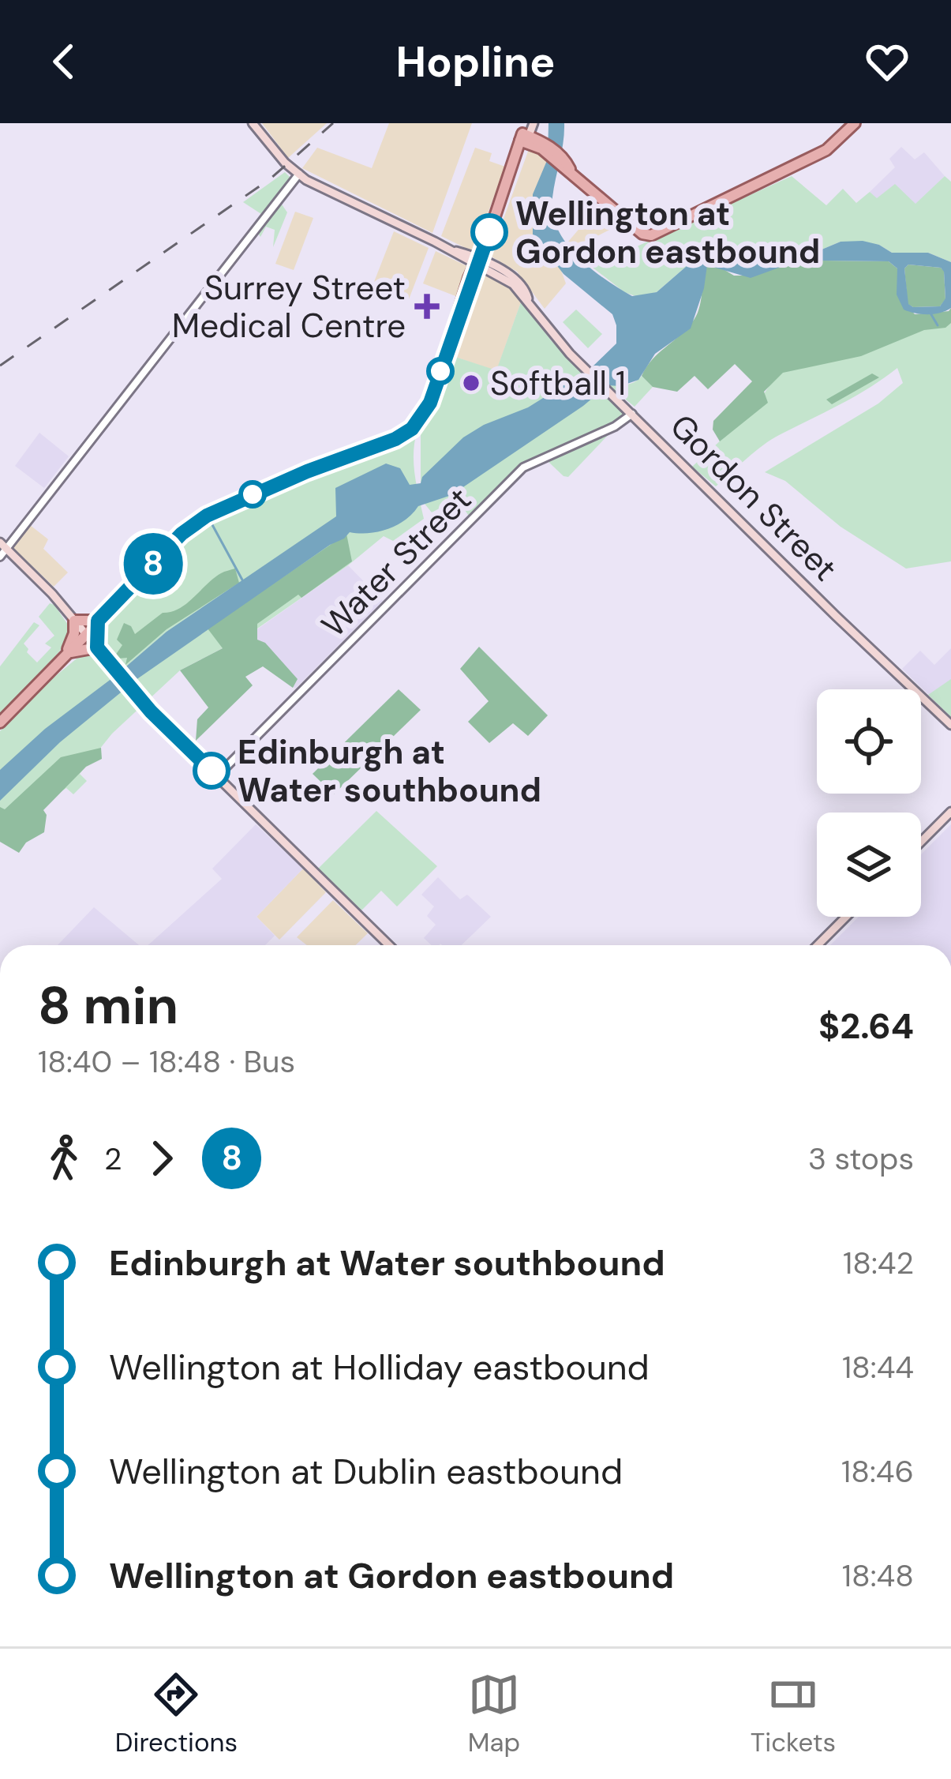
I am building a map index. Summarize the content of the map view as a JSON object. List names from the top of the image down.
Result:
{
  "streets": {
    "main road": ["Gordon Street"],
    "street": ["Water Street"]
  },
  "crossings": [
    ["Gordon Street", "Water Street"]
  ],
  "places": {
    "other": ["Wellington at Gordon eastbound", "Softball 1", "Edinburgh at Water southbound"],
    "health": ["Surrey Street Medical Centre"]
  },
  "lines": ["bus line 8"],
  "page": {
    "header": "Hopline",
    "on_map": "8",
    "heading": ["8 min", "18:40 – 18:48 · Bus", "$2.64"],
    "legs": ["2", "8", "3 stops"],
    "list": [
      {
        "name": "Edinburgh at Water southbound",
        "value": "18:42"
      },
      {
        "name": "Wellington at Holliday eastbound",
        "value": "18:44"
      },
      {
        "name": "Wellington at Dublin eastbound",
        "value": "18:46"
      },
      {
        "name": "Wellington at Gordon eastbound",
        "value": "18:48"
      }
    ],
    "tabs": ["Directions", "Map", "Tickets"]
  }
}
